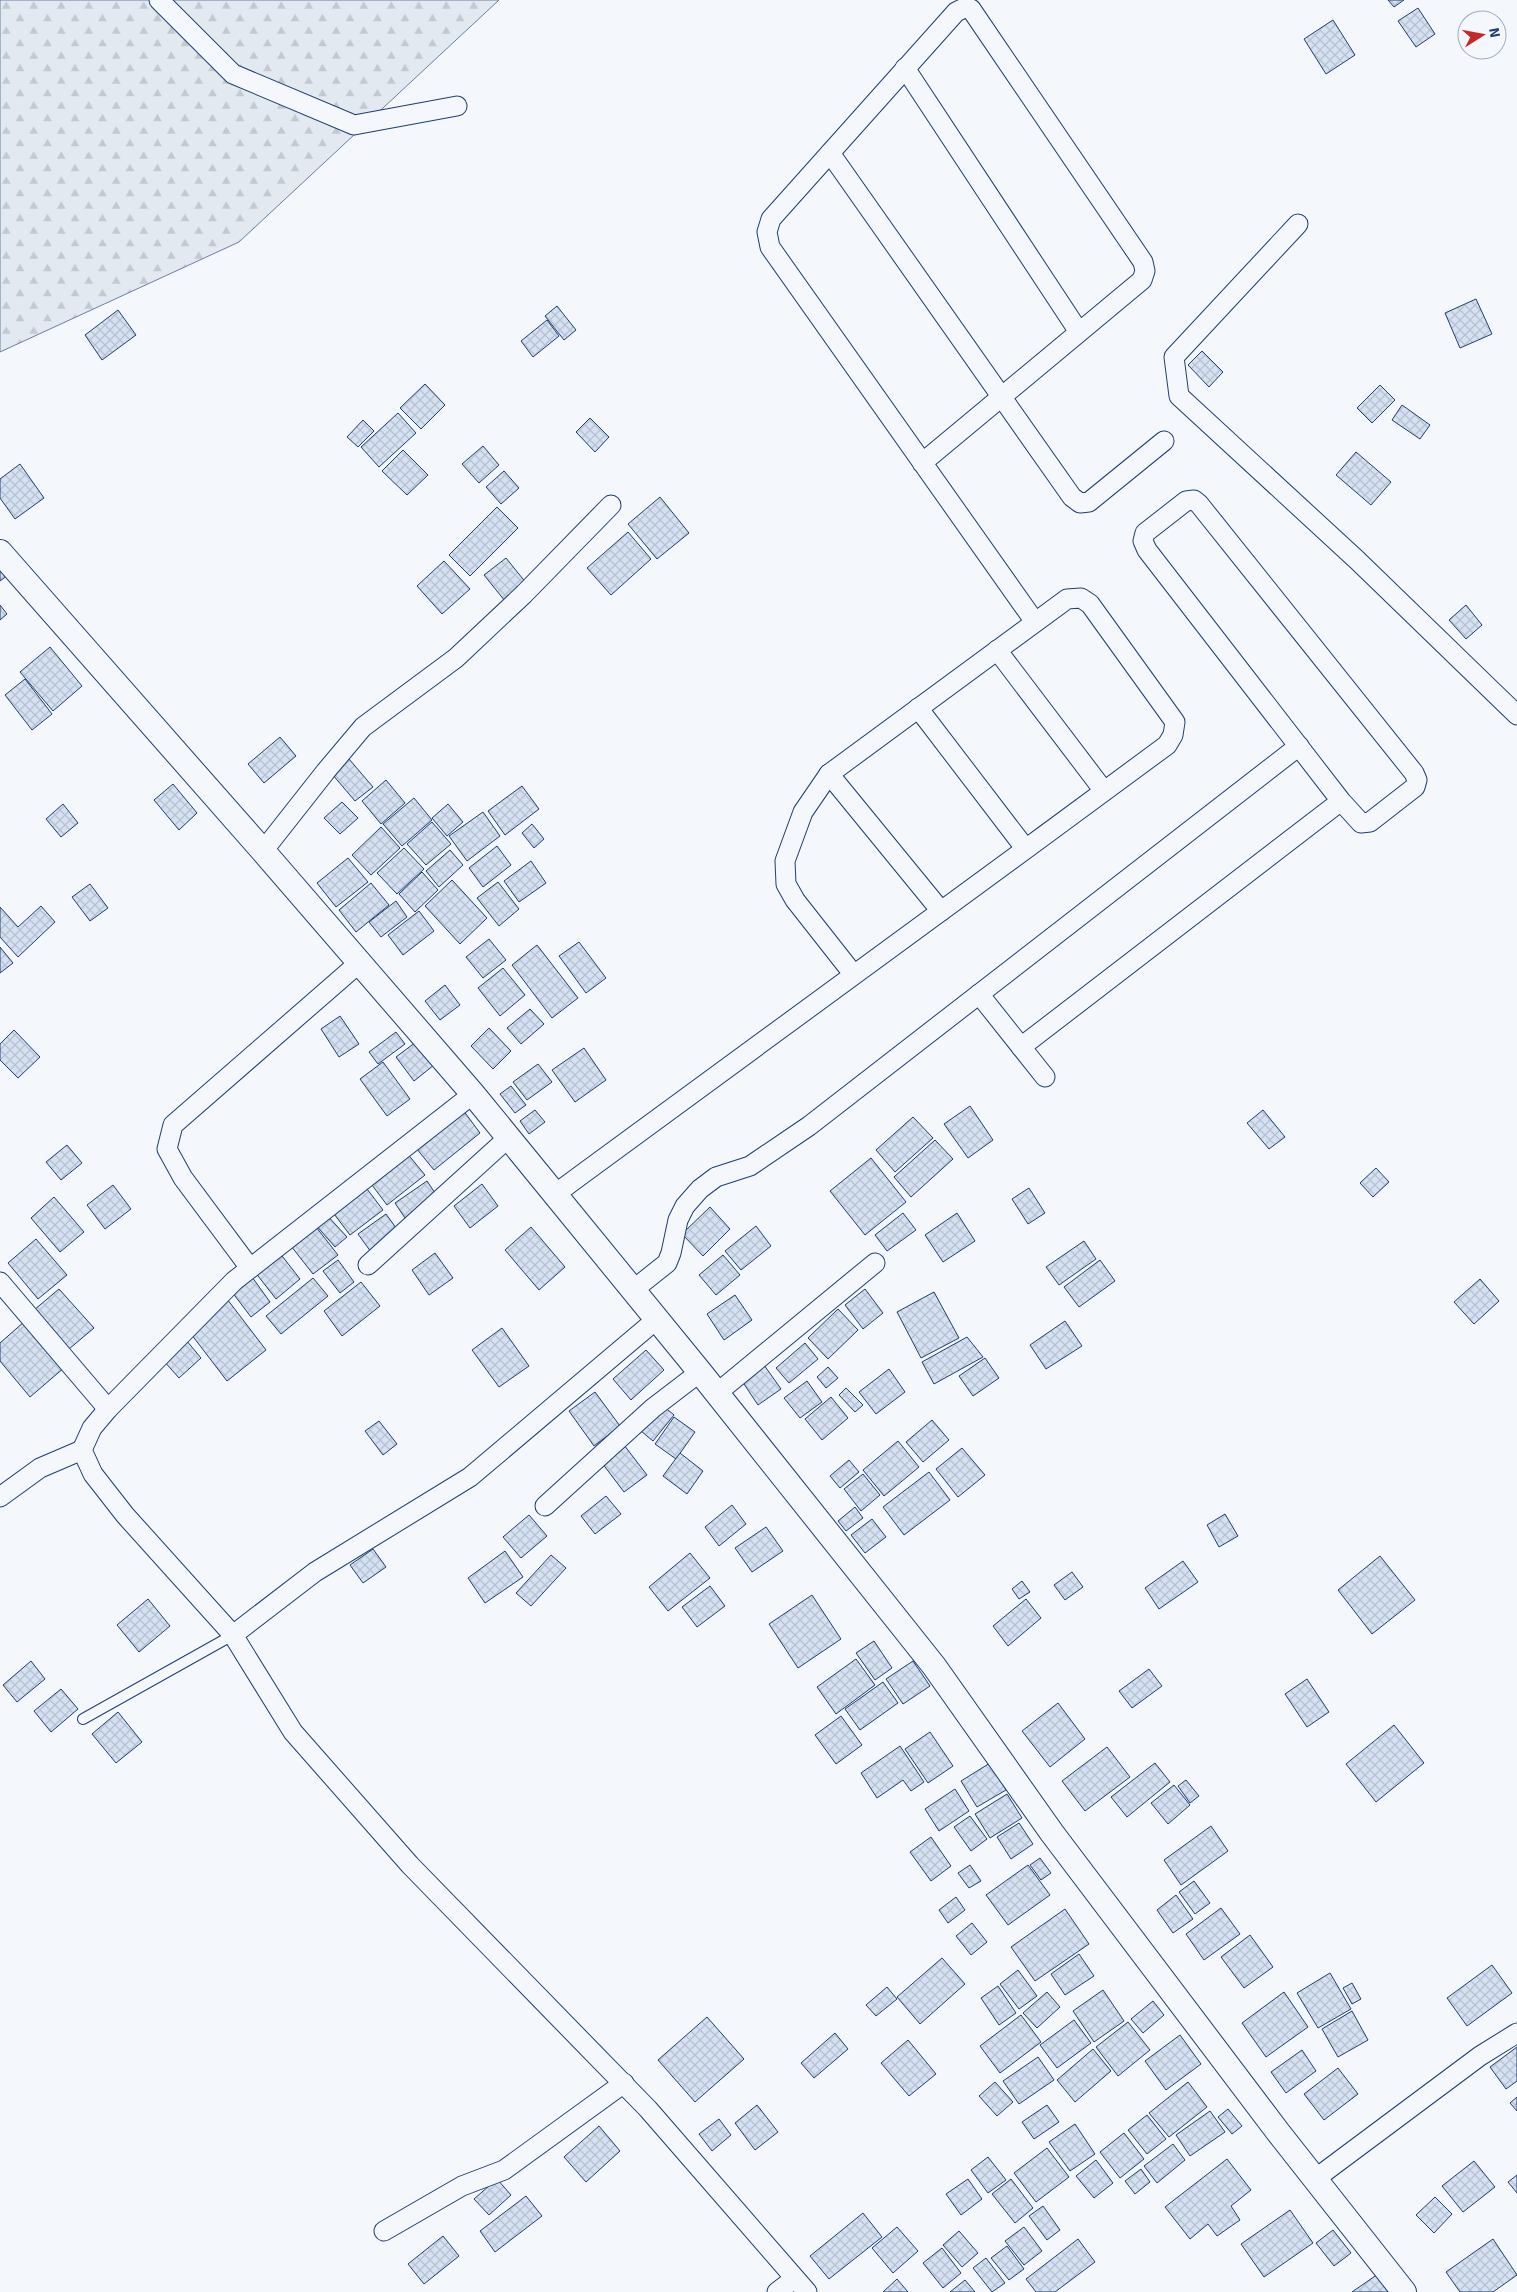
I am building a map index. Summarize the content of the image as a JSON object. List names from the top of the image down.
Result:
{
  "north": "right"
}
